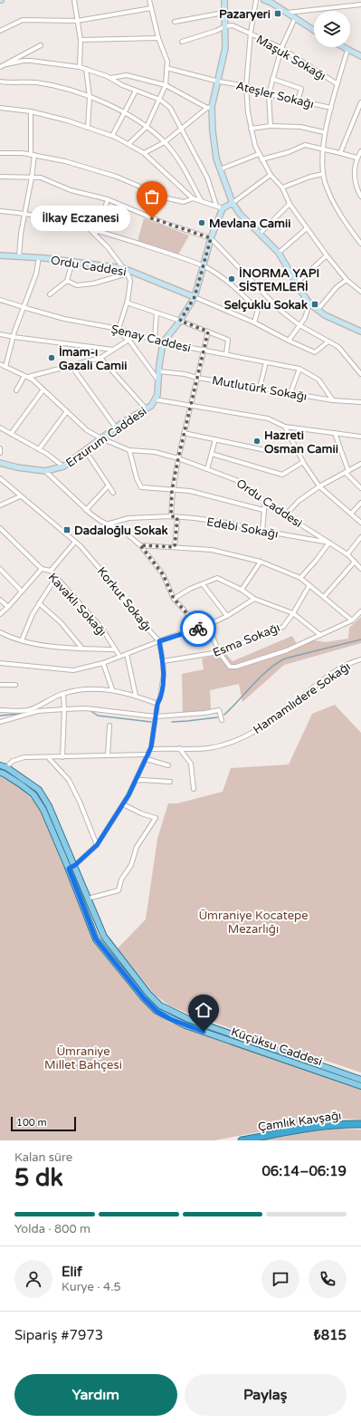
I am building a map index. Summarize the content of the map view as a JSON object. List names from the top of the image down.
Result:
{
  "streets": {
    "highway": ["Çamlık Kavşağı"],
    "main road": ["Küçüksu Caddesi"],
    "street": [
      "Maşuk Sokağı",
      "Ateşler Sokağı",
      "Ordu Caddesi",
      "Şenay Caddesi",
      "Mutlutürk Sokağı",
      "Erzurum Caddesi",
      "Edebi Sokağı",
      "Korkut Sokağı",
      "Kavaklı Sokağı",
      "Esma Sokağı",
      "Hamamlıdere Sokağı"
    ]
  },
  "crossings": [
    ["Ordu Caddesi", "Erzurum Caddesi"],
    ["Ordu Caddesi", "Edebi Sokağı"],
    ["Şenay Caddesi", "Mutlutürk Sokağı"],
    ["Şenay Caddesi", "Erzurum Caddesi"],
    ["Mutlutürk Sokağı", "Erzurum Caddesi"],
    ["Korkut Sokağı", "Esma Sokağı"],
    ["Korkut Sokağı", "Hamamlıdere Sokağı"],
    ["Korkut Sokağı", "Küçüksu Caddesi"]
  ],
  "parks": ["Ümraniye Kocatepe Mezarlığı", "Ümraniye Millet Bahçesi"],
  "places": {
    "transit": ["Pazaryeri", "Selçuklu Sokak", "Dadaloğlu Sokak"],
    "other": [
      "İlkay Eczanesi",
      "Mevlana Camii",
      "İNORMA YAPI SİSTEMLERİ",
      "İmam-ı Gazali Camii",
      "Hazreti Osman Camii"
    ]
  },
  "scale_bar": "100 m",
  "page": {
    "bubble": "İlkay Eczanesi",
    "scale": "100 m",
    "heading": ["5 dk", "Kalan süre", "06:14–06:19"],
    "panel": [
      "Elif",
      "Kurye · 4.5",
      "Sipariş #7973",
      "₺815"
    ],
    "bar": "Yolda · 800 m",
    "buttons": ["Yardım", "Paylaş"]
  }
}
